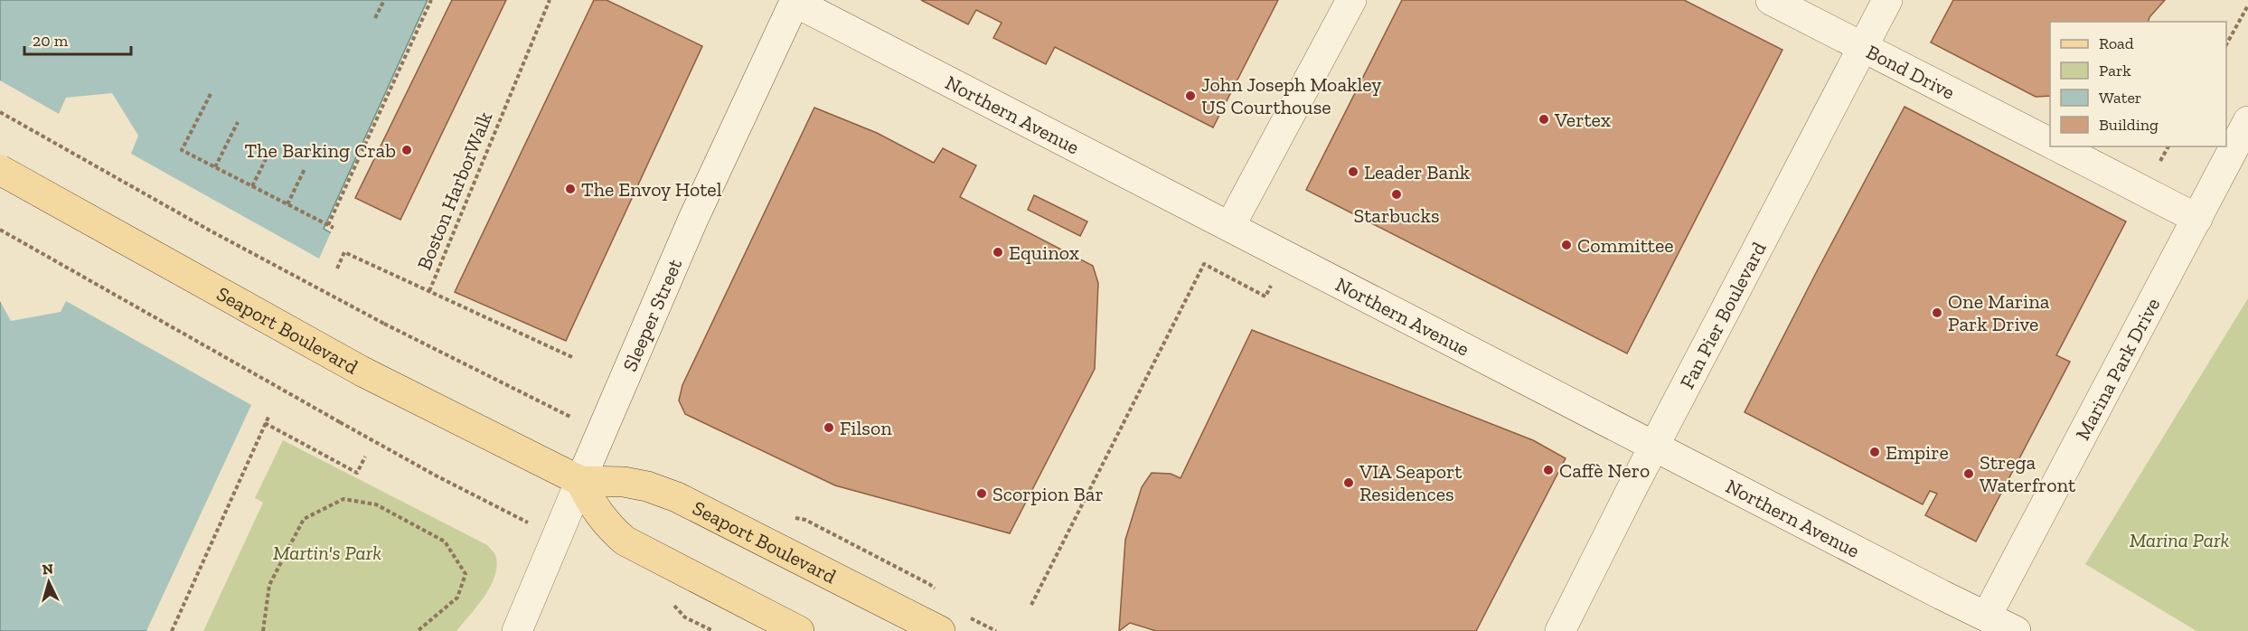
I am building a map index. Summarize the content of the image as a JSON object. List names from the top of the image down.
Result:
{
  "streets": {
    "main road": ["Seaport Boulevard"],
    "street": [
      "Bond Drive",
      "Northern Avenue",
      "Sleeper Street",
      "Fan Pier Boulevard",
      "Marina Park Drive"
    ],
    "path": ["Boston HarborWalk"]
  },
  "crossings": [
    ["Bond Drive", "Fan Pier Boulevard"],
    ["Bond Drive", "Marina Park Drive"],
    ["Northern Avenue", "Sleeper Street"],
    ["Northern Avenue", "Fan Pier Boulevard"],
    ["Northern Avenue", "Marina Park Drive"],
    ["Sleeper Street", "Seaport Boulevard"]
  ],
  "parks": ["Marina Park", "Martin's Park"],
  "places": [
    "John Joseph Moakley US Courthouse",
    "Vertex",
    "The Barking Crab",
    "Leader Bank",
    "The Envoy Hotel",
    "Starbucks",
    "Committee",
    "Equinox",
    "One Marina Park Drive",
    "Filson",
    "Empire",
    "Caffè Nero",
    "Strega Waterfront",
    "VIA Seaport Residences",
    "Scorpion Bar"
  ],
  "legend": [
    "Road",
    "Park",
    "Water",
    "Building"
  ],
  "scale_bar": "20 m",
  "north": "top"
}
